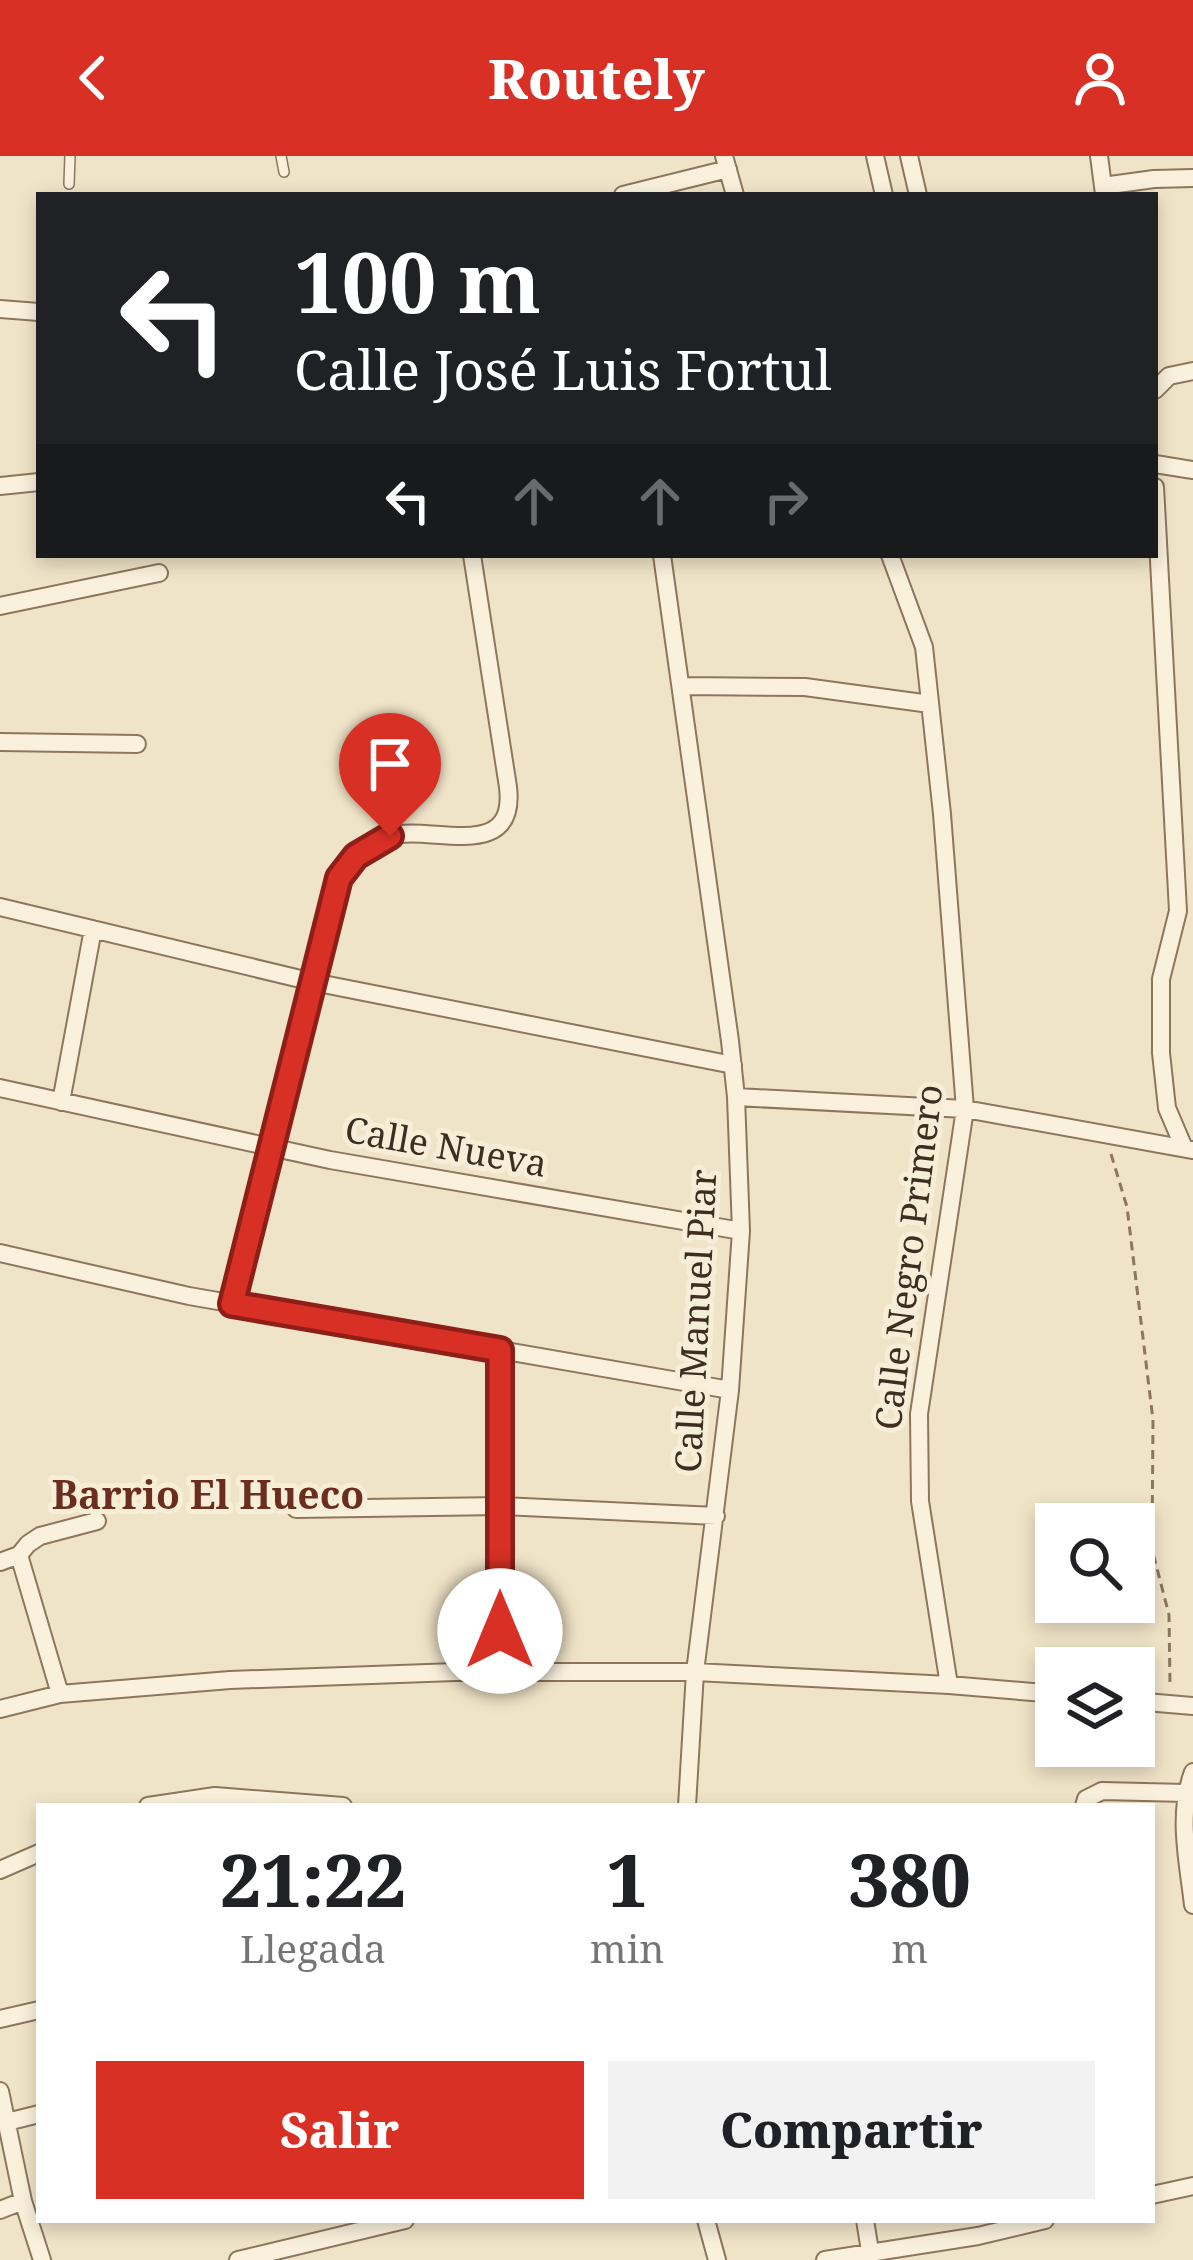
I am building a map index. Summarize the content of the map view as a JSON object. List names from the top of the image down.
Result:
{
  "streets": {
    "street": ["Calle Nueva", "Calle Negro Primero", "Calle Manuel Piar"]
  },
  "crossings": [
    ["Calle Nueva", "Calle Manuel Piar"]
  ],
  "districts": ["Barrio El Hueco"],
  "page": {
    "header": "Routely",
    "turn": ["100 m", "Calle José Luis Fortul"],
    "eta": [
      "21:22",
      "Llegada",
      "1",
      "min",
      "380",
      "m"
    ],
    "buttons": ["Salir", "Compartir"]
  }
}
